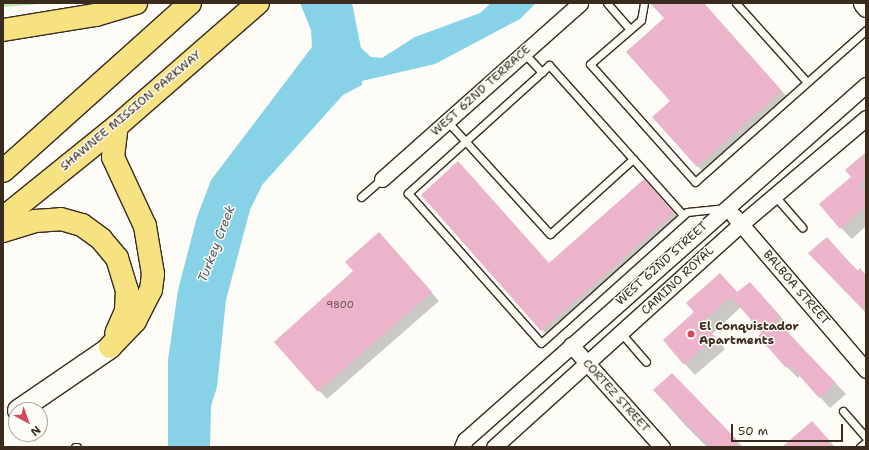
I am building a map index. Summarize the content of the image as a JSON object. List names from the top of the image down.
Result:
{
  "streets": {
    "highway": ["SHAWNEE MISSION PARKWAY"],
    "street": [
      "WEST 62ND TERRACE",
      "WEST 62ND STREET",
      "CAMINO ROYAL",
      "BALBOA STREET",
      "CORTEZ STREET"
    ]
  },
  "crossings": [
    ["WEST 62ND STREET", "BALBOA STREET"],
    ["WEST 62ND STREET", "CORTEZ STREET"],
    ["CAMINO ROYAL", "BALBOA STREET"],
    ["CAMINO ROYAL", "CORTEZ STREET"]
  ],
  "water": ["Turkey Creek"],
  "places": ["El Conquistador Apartments"],
  "house_numbers": ["9800"],
  "scale_bar": "50 m",
  "north": "bottom right"
}
